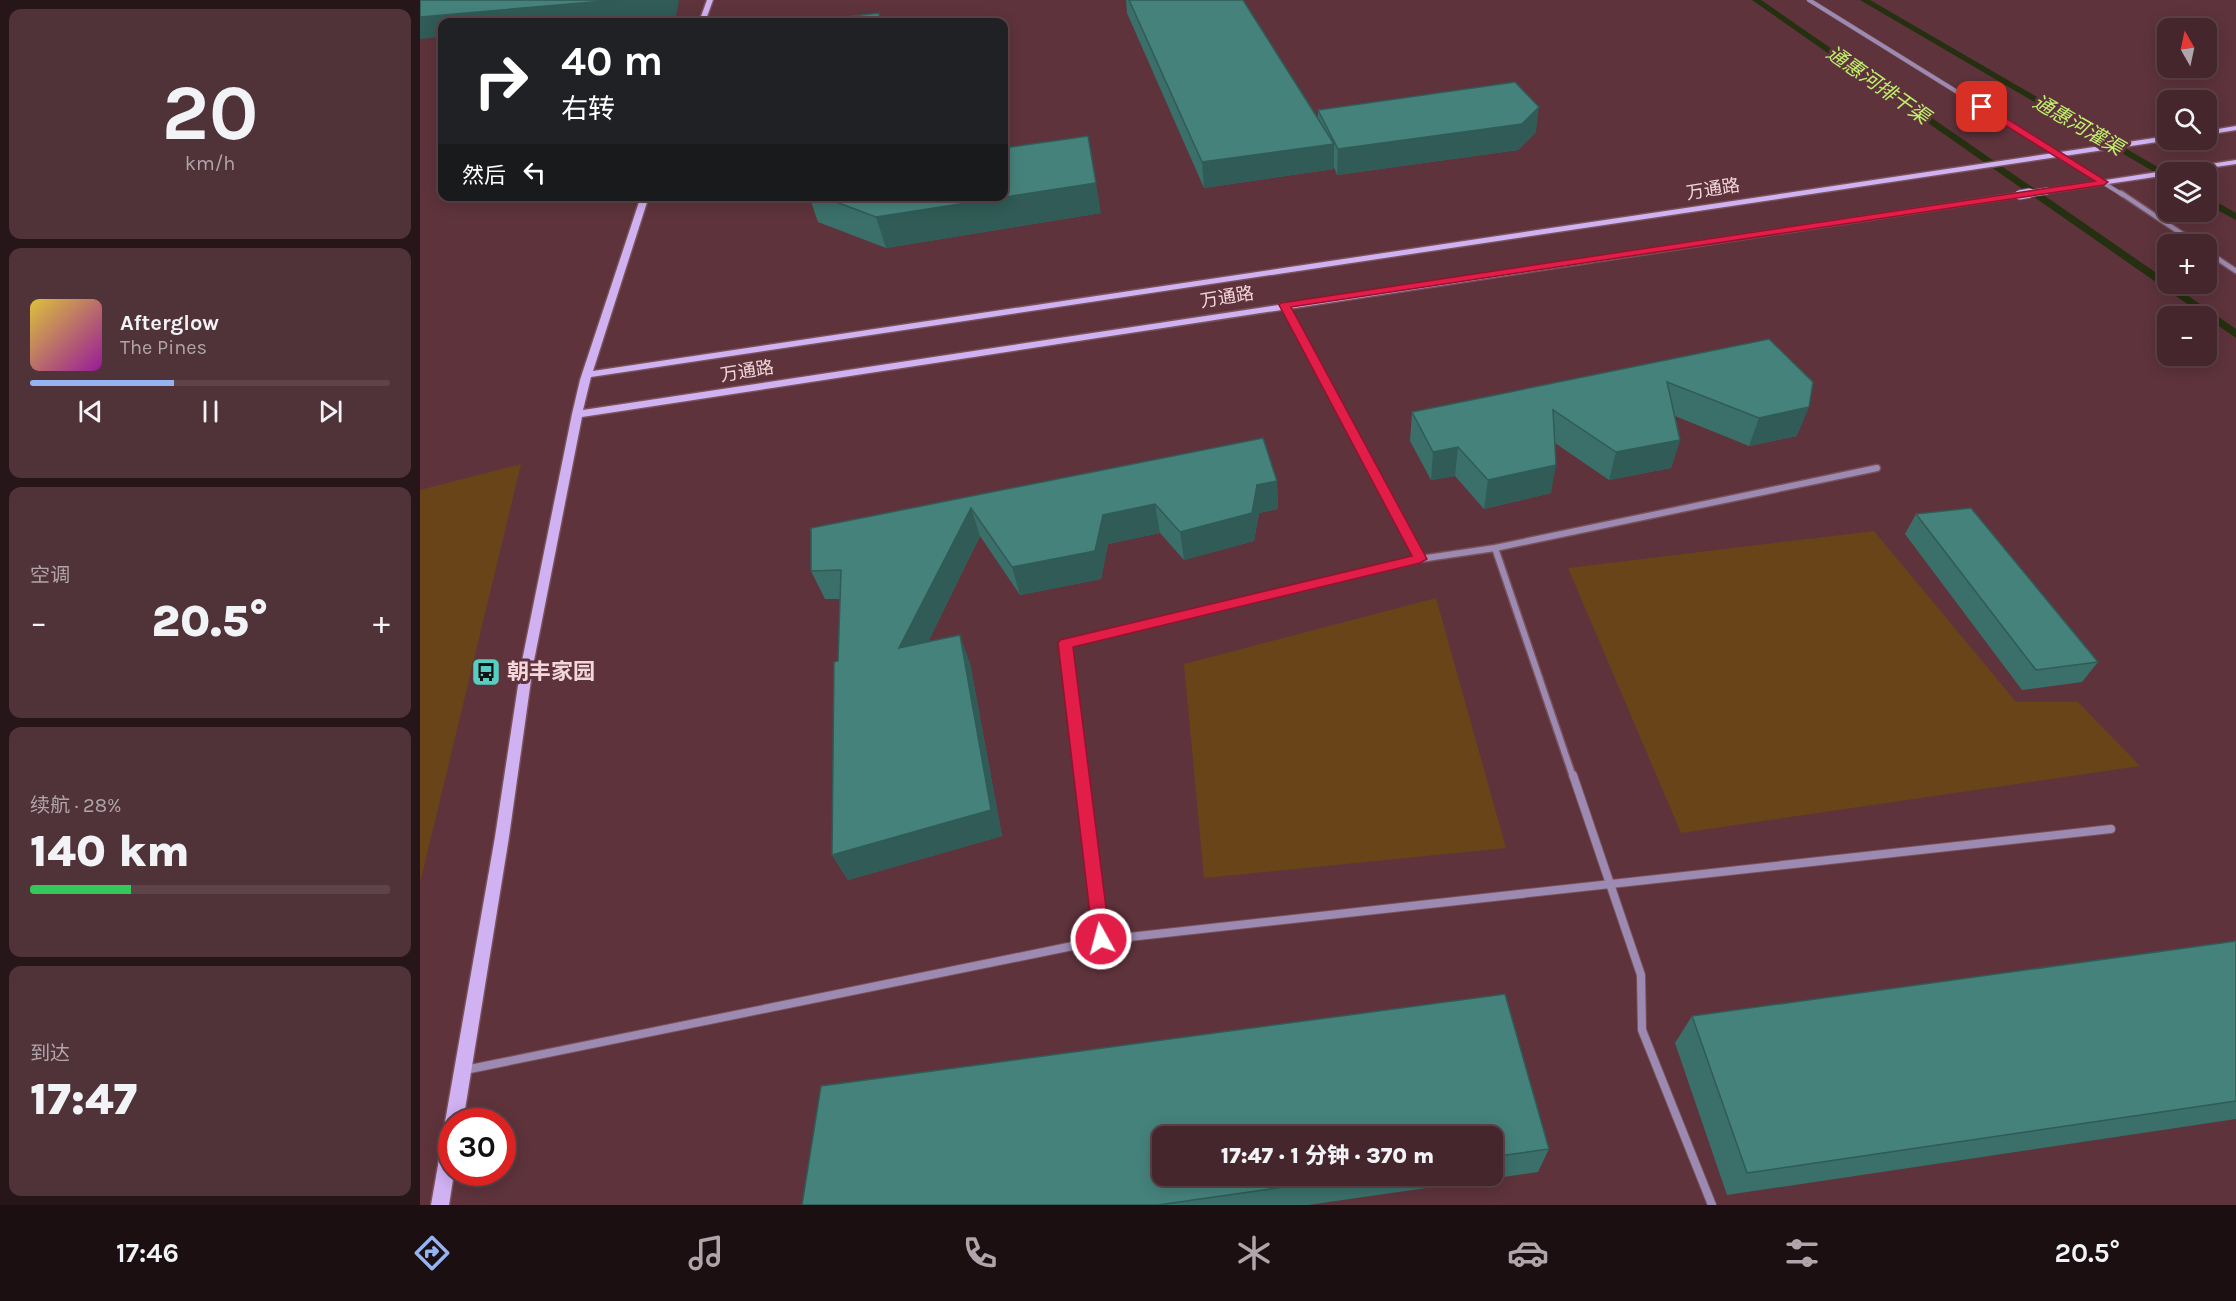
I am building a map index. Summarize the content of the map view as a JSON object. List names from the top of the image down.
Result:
{
  "streets": {
    "main road": ["万通路"]
  },
  "water": ["通惠河排干渠", "通惠河灌渠"],
  "places": {
    "bus stop": ["朝丰家园"]
  },
  "north": "top",
  "page": {
    "tile": [
      ["20", "km/h"],
      "空调",
      ["续航 · 28%", "140 km"],
      ["到达", "17:47"]
    ],
    "map_buttons": ["+", "−"],
    "turn": ["40 m", "右转"],
    "then": "然后",
    "song": ["Afterglow", "The Pines"],
    "heat": ["−", "20.5°", "+"],
    "limit": "30",
    "trip": "17:47 · 1 分钟 · 370 m",
    "tabs": ["17:46", "20.5°"]
  }
}
